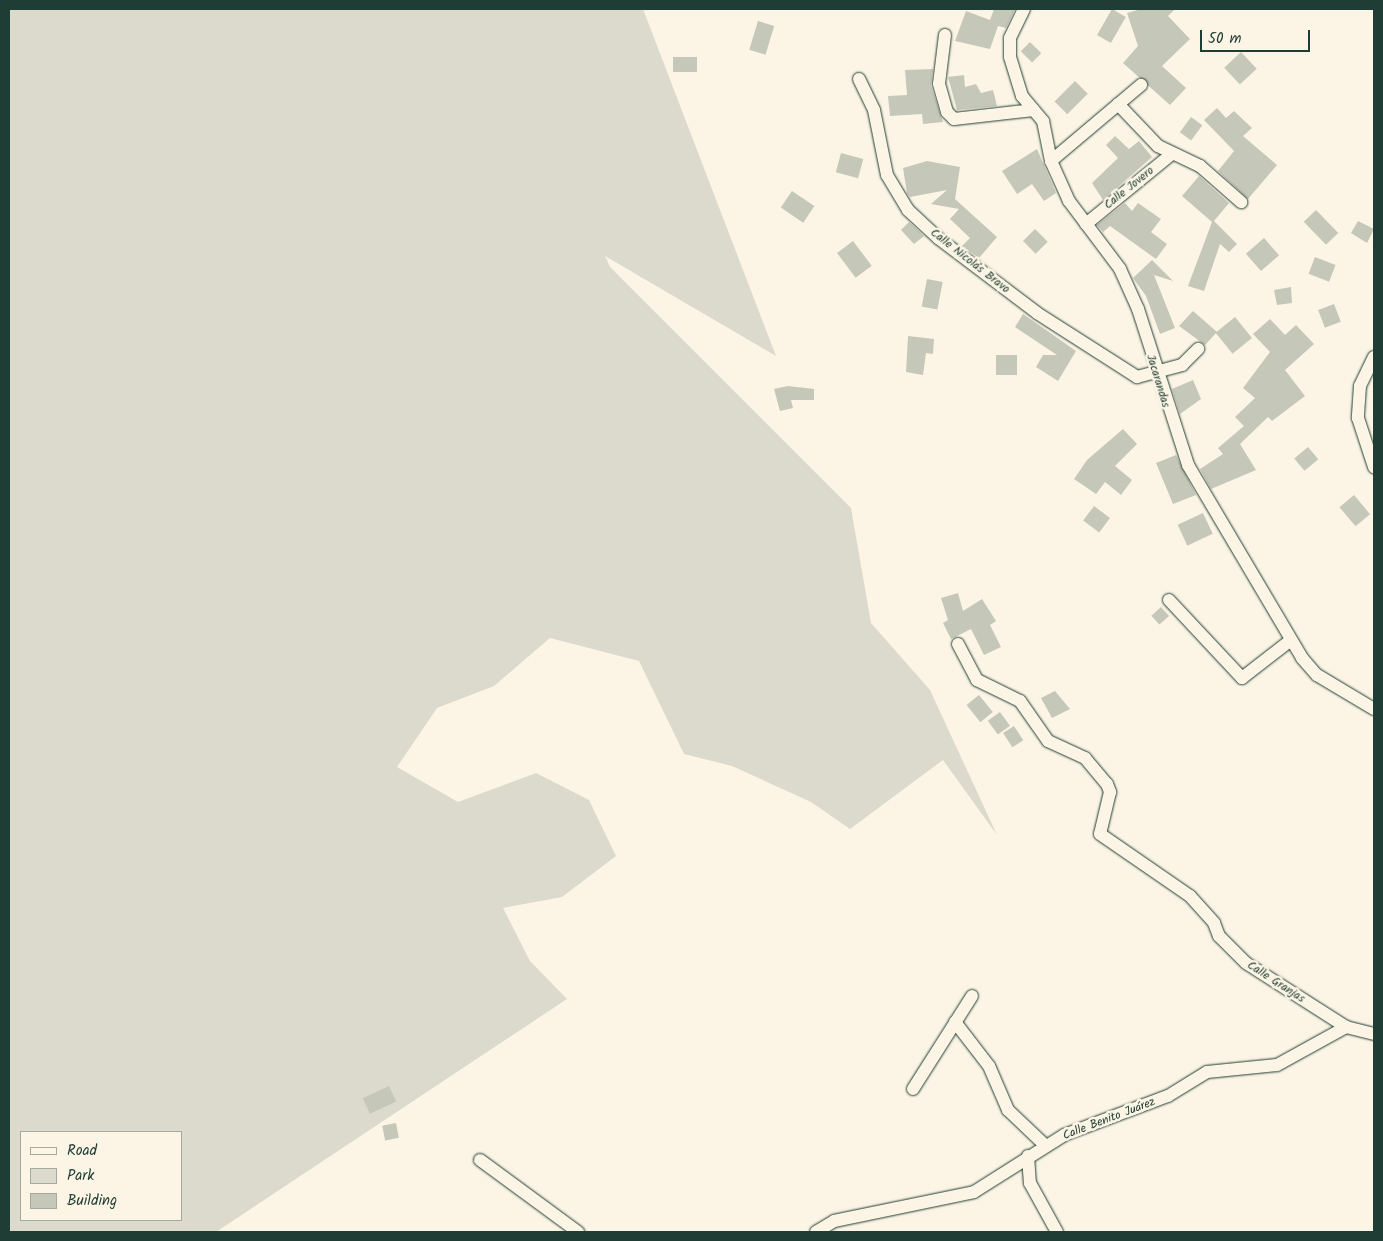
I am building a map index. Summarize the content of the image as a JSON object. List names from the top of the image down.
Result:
{
  "streets": {
    "street": [
      "Calle Jovero",
      "Calle Nicolás Bravo",
      "Jacarandas",
      "Calle Granjas",
      "Calle Benito Juárez"
    ]
  },
  "crossings": [
    ["Calle Jovero", "Jacarandas"],
    ["Calle Nicolás Bravo", "Jacarandas"],
    ["Calle Granjas", "Calle Benito Juárez"]
  ],
  "legend": ["Road", "Park", "Building"],
  "scale_bar": "50 m"
}
